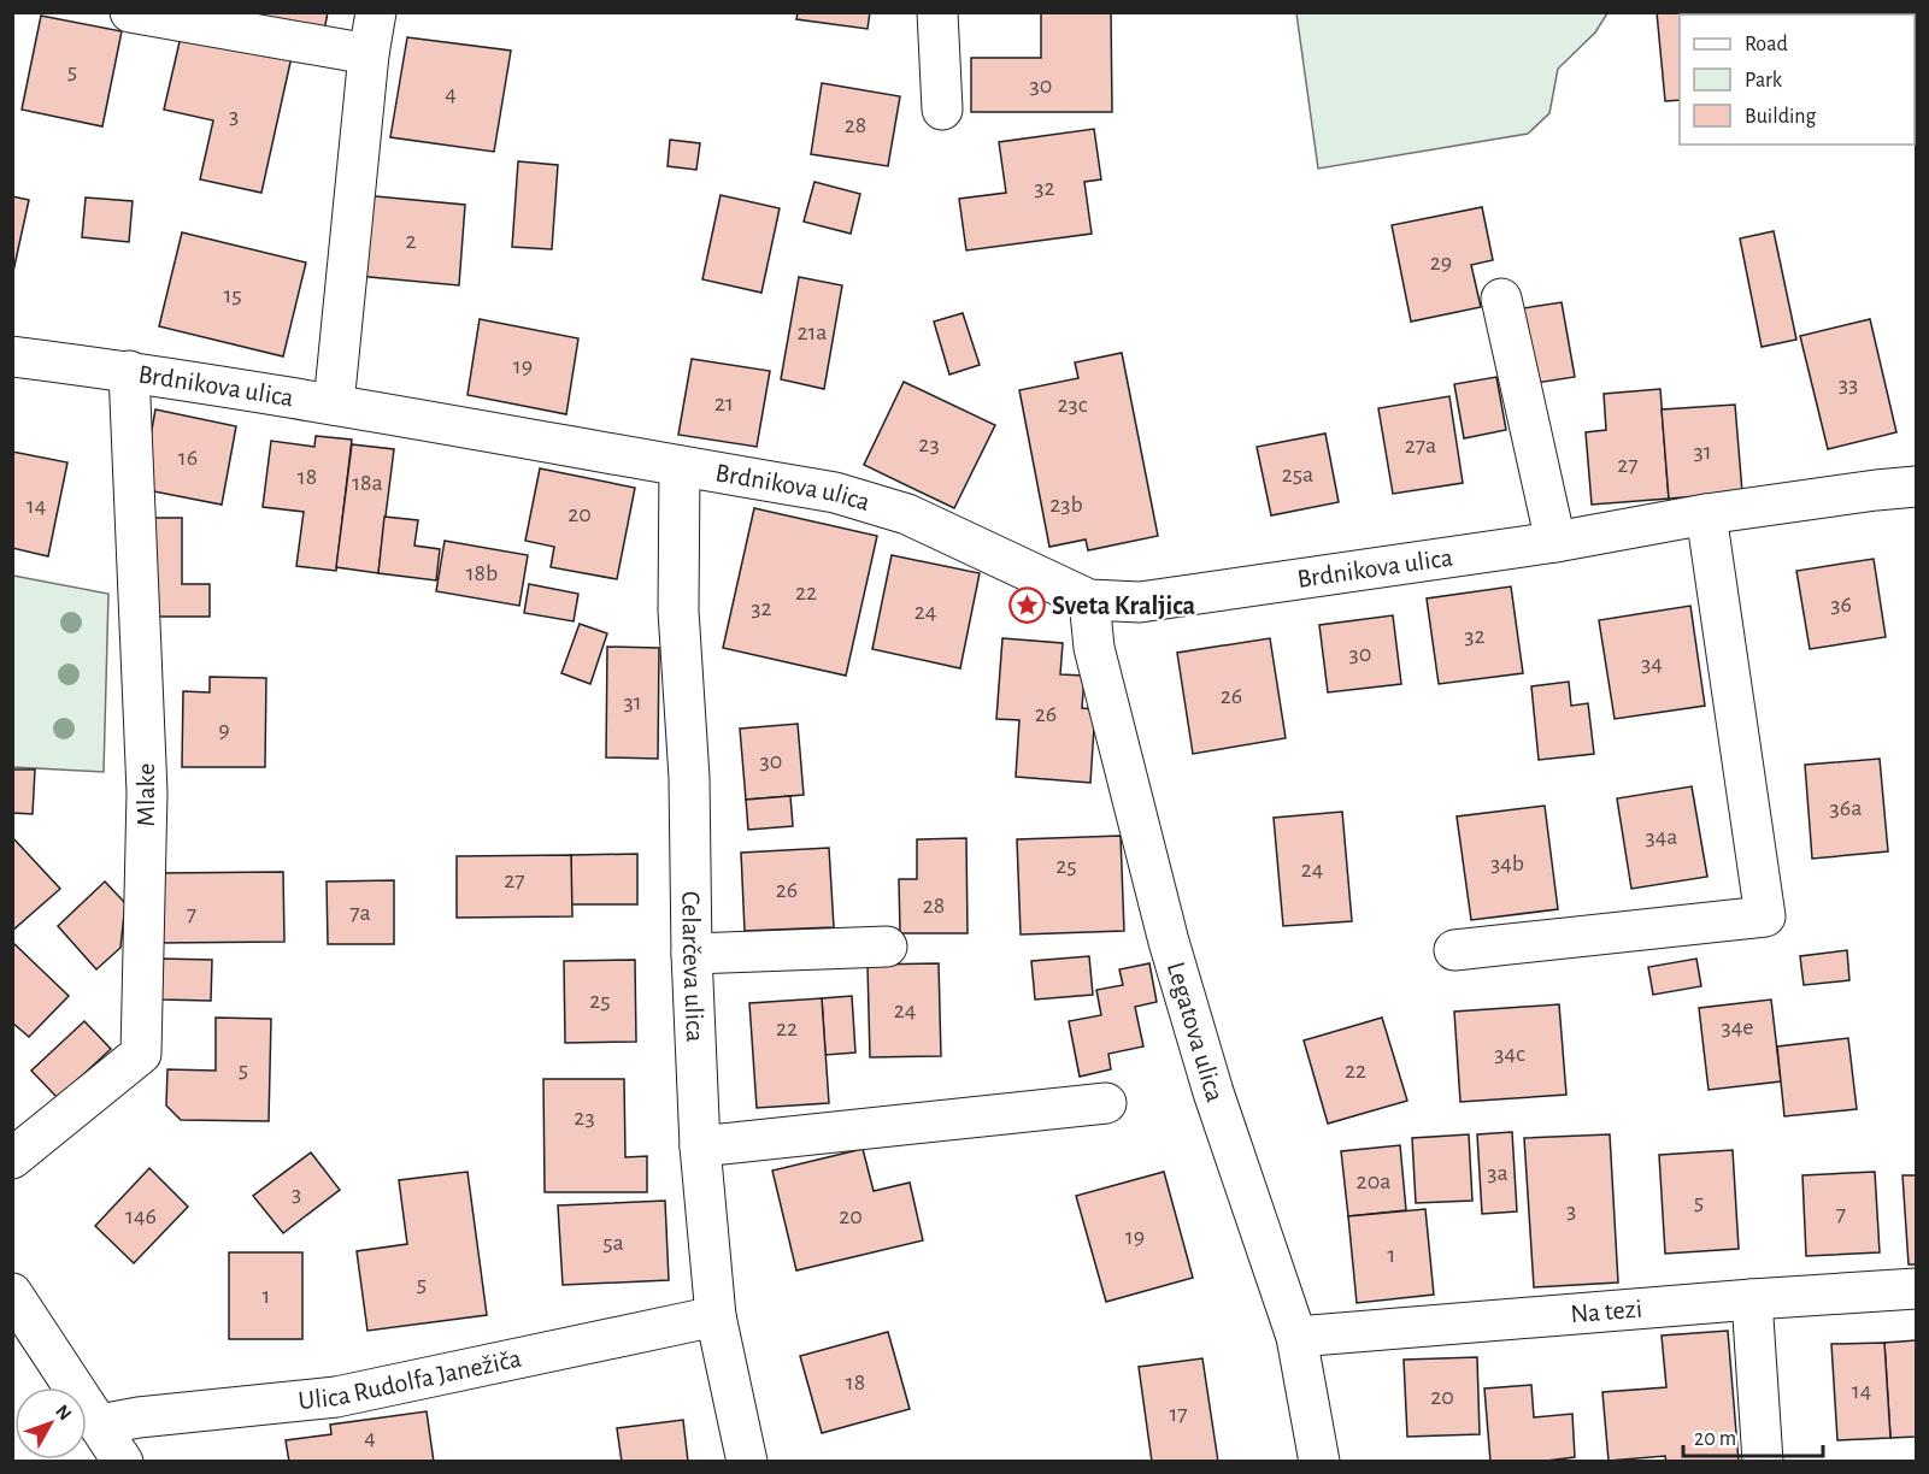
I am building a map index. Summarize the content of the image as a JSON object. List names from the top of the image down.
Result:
{
  "streets": {
    "street": [
      "Brdnikova ulica",
      "Mlake",
      "Celarčeva ulica",
      "Legatova ulica",
      "Na tezi",
      "Ulica Rudolfa Janežiča"
    ]
  },
  "crossings": [
    ["Brdnikova ulica", "Mlake"],
    ["Brdnikova ulica", "Celarčeva ulica"],
    ["Brdnikova ulica", "Legatova ulica"],
    ["Celarčeva ulica", "Ulica Rudolfa Janežiča"],
    ["Legatova ulica", "Na tezi"]
  ],
  "places": {
    "place": ["Sveta Kraljica"]
  },
  "house_numbers": [
    "5",
    "30",
    "4",
    "3",
    "28",
    "32",
    "2",
    "29",
    "15",
    "21a",
    "19",
    "33",
    "21",
    "23c",
    "23",
    "27a",
    "31",
    "16",
    "27",
    "25a",
    "18",
    "18a",
    "23b",
    "14",
    "20",
    "18b",
    "22",
    "36",
    "32",
    "24",
    "32",
    "30",
    "34",
    "26",
    "31",
    "26",
    "9",
    "30",
    "36a",
    "34a",
    "34b",
    "25",
    "24",
    "27",
    "26",
    "28",
    "7a",
    "7",
    "25",
    "24",
    "34e",
    "22",
    "34c",
    "5",
    "22",
    "23",
    "3a",
    "20a",
    "3",
    "5",
    "3",
    "7",
    "146",
    "20",
    "19",
    "5a",
    "1",
    "5",
    "1",
    "18",
    "14",
    "20",
    "17",
    "4"
  ],
  "legend": ["Road", "Park", "Building"],
  "scale_bar": "20 m",
  "north": "top right"
}
